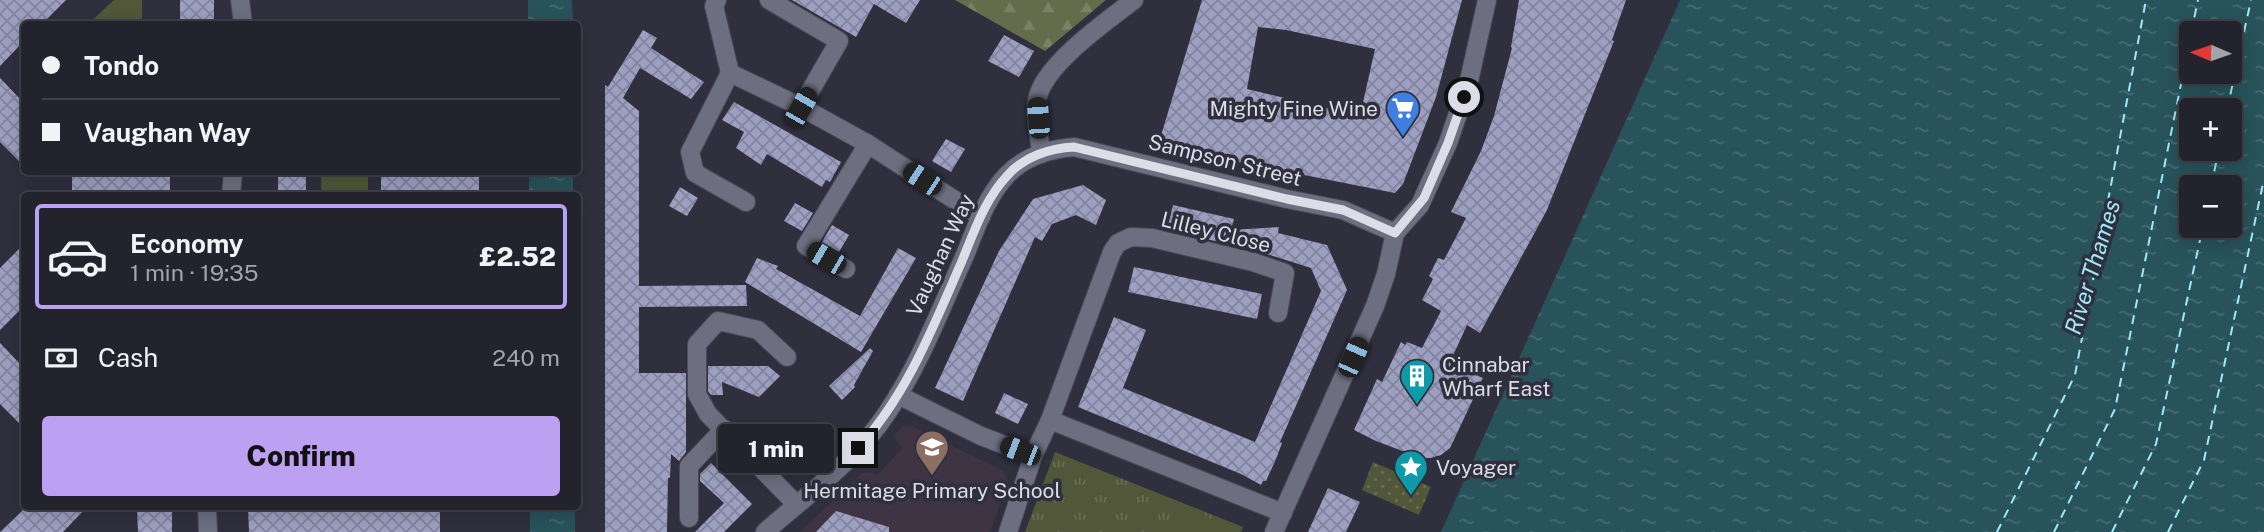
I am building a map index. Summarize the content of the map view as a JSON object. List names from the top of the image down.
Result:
{
  "streets": {
    "street": ["Sampson Street", "Lilley Close", "Vaughan Way"]
  },
  "crossings": [
    ["Sampson Street", "Vaughan Way"]
  ],
  "water": ["River Thames"],
  "places": {
    "supermarket": ["Mighty Fine Wine"],
    "building": ["Cinnabar Wharf East"],
    "school or university": ["Hermitage Primary School"],
    "place": ["Voyager"]
  },
  "north": "left",
  "page": {
    "map_buttons": ["+", "−"],
    "banner": ["Tondo", "Vaughan Way"],
    "list": [
      {
        "name": "Economy",
        "note": "1 min · 19:35",
        "value": "£2.52"
      }
    ],
    "pay": ["Cash", "240 m"],
    "buttons": "Confirm",
    "bubble": "1 min"
  }
}
